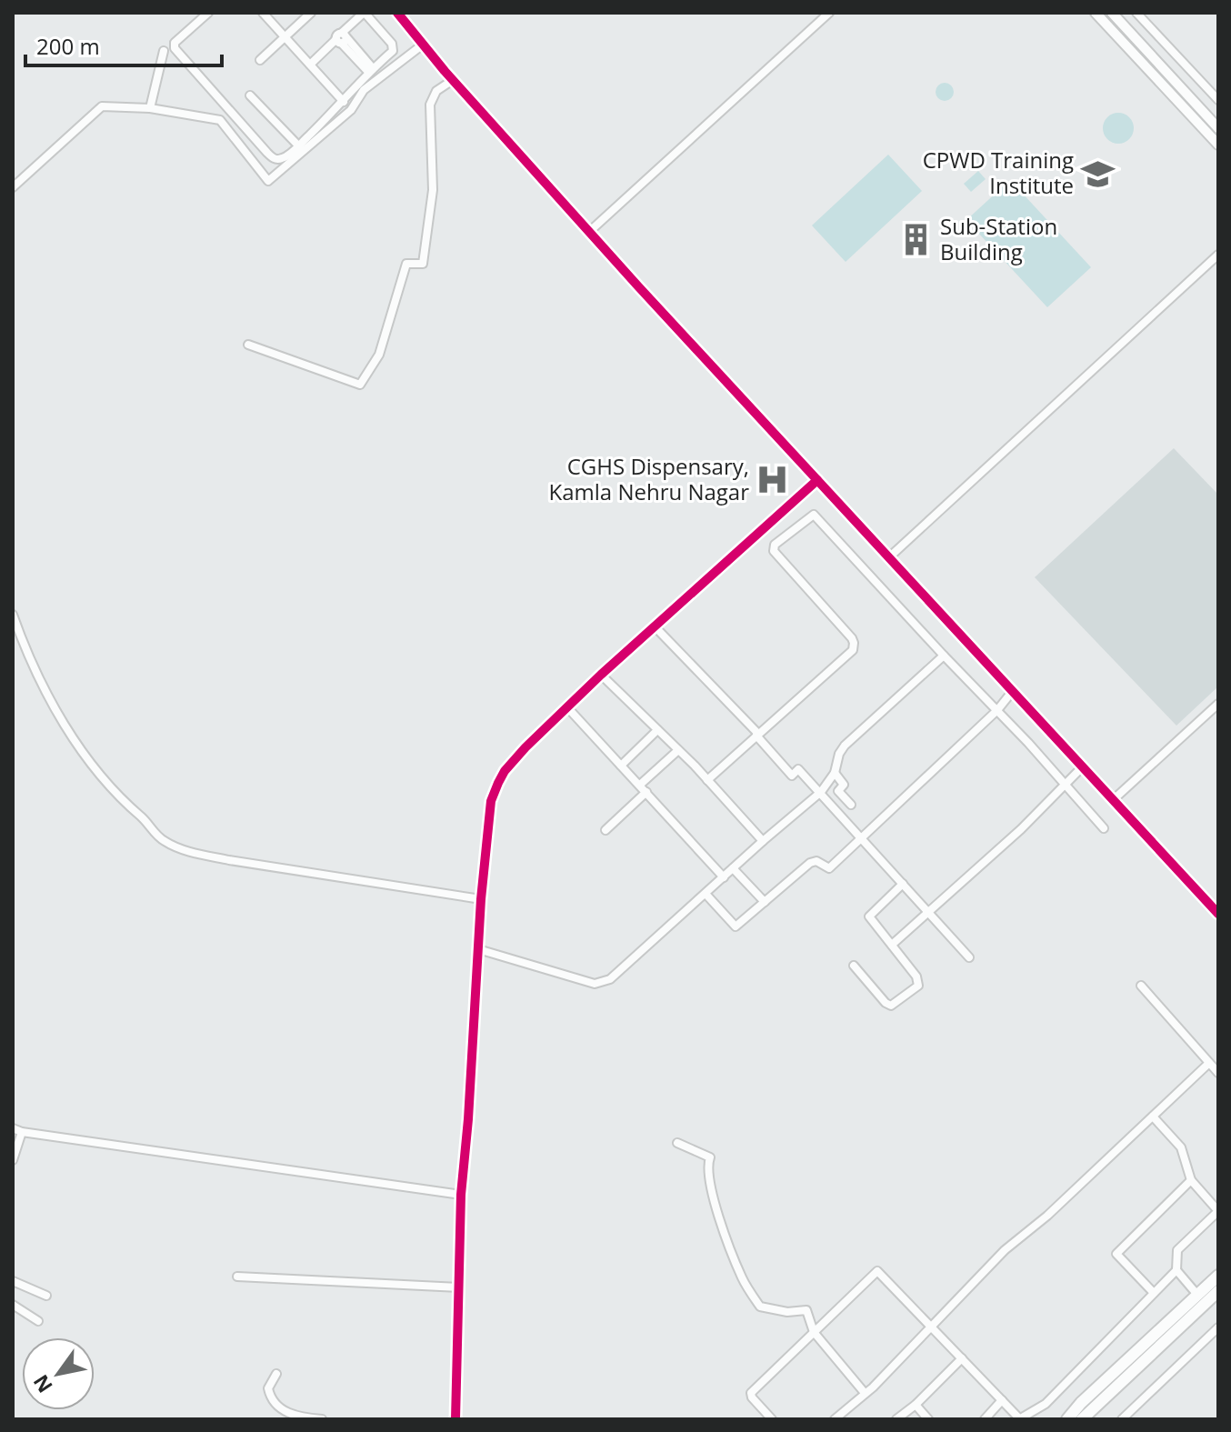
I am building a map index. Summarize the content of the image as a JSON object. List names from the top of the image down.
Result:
{
  "places": {
    "school or university": ["CPWD Training Institute"],
    "building": ["Sub-Station Building"],
    "hospital": ["CGHS Dispensary, Kamla Nehru Nagar"]
  },
  "scale_bar": "200 m",
  "north": "bottom left"
}
